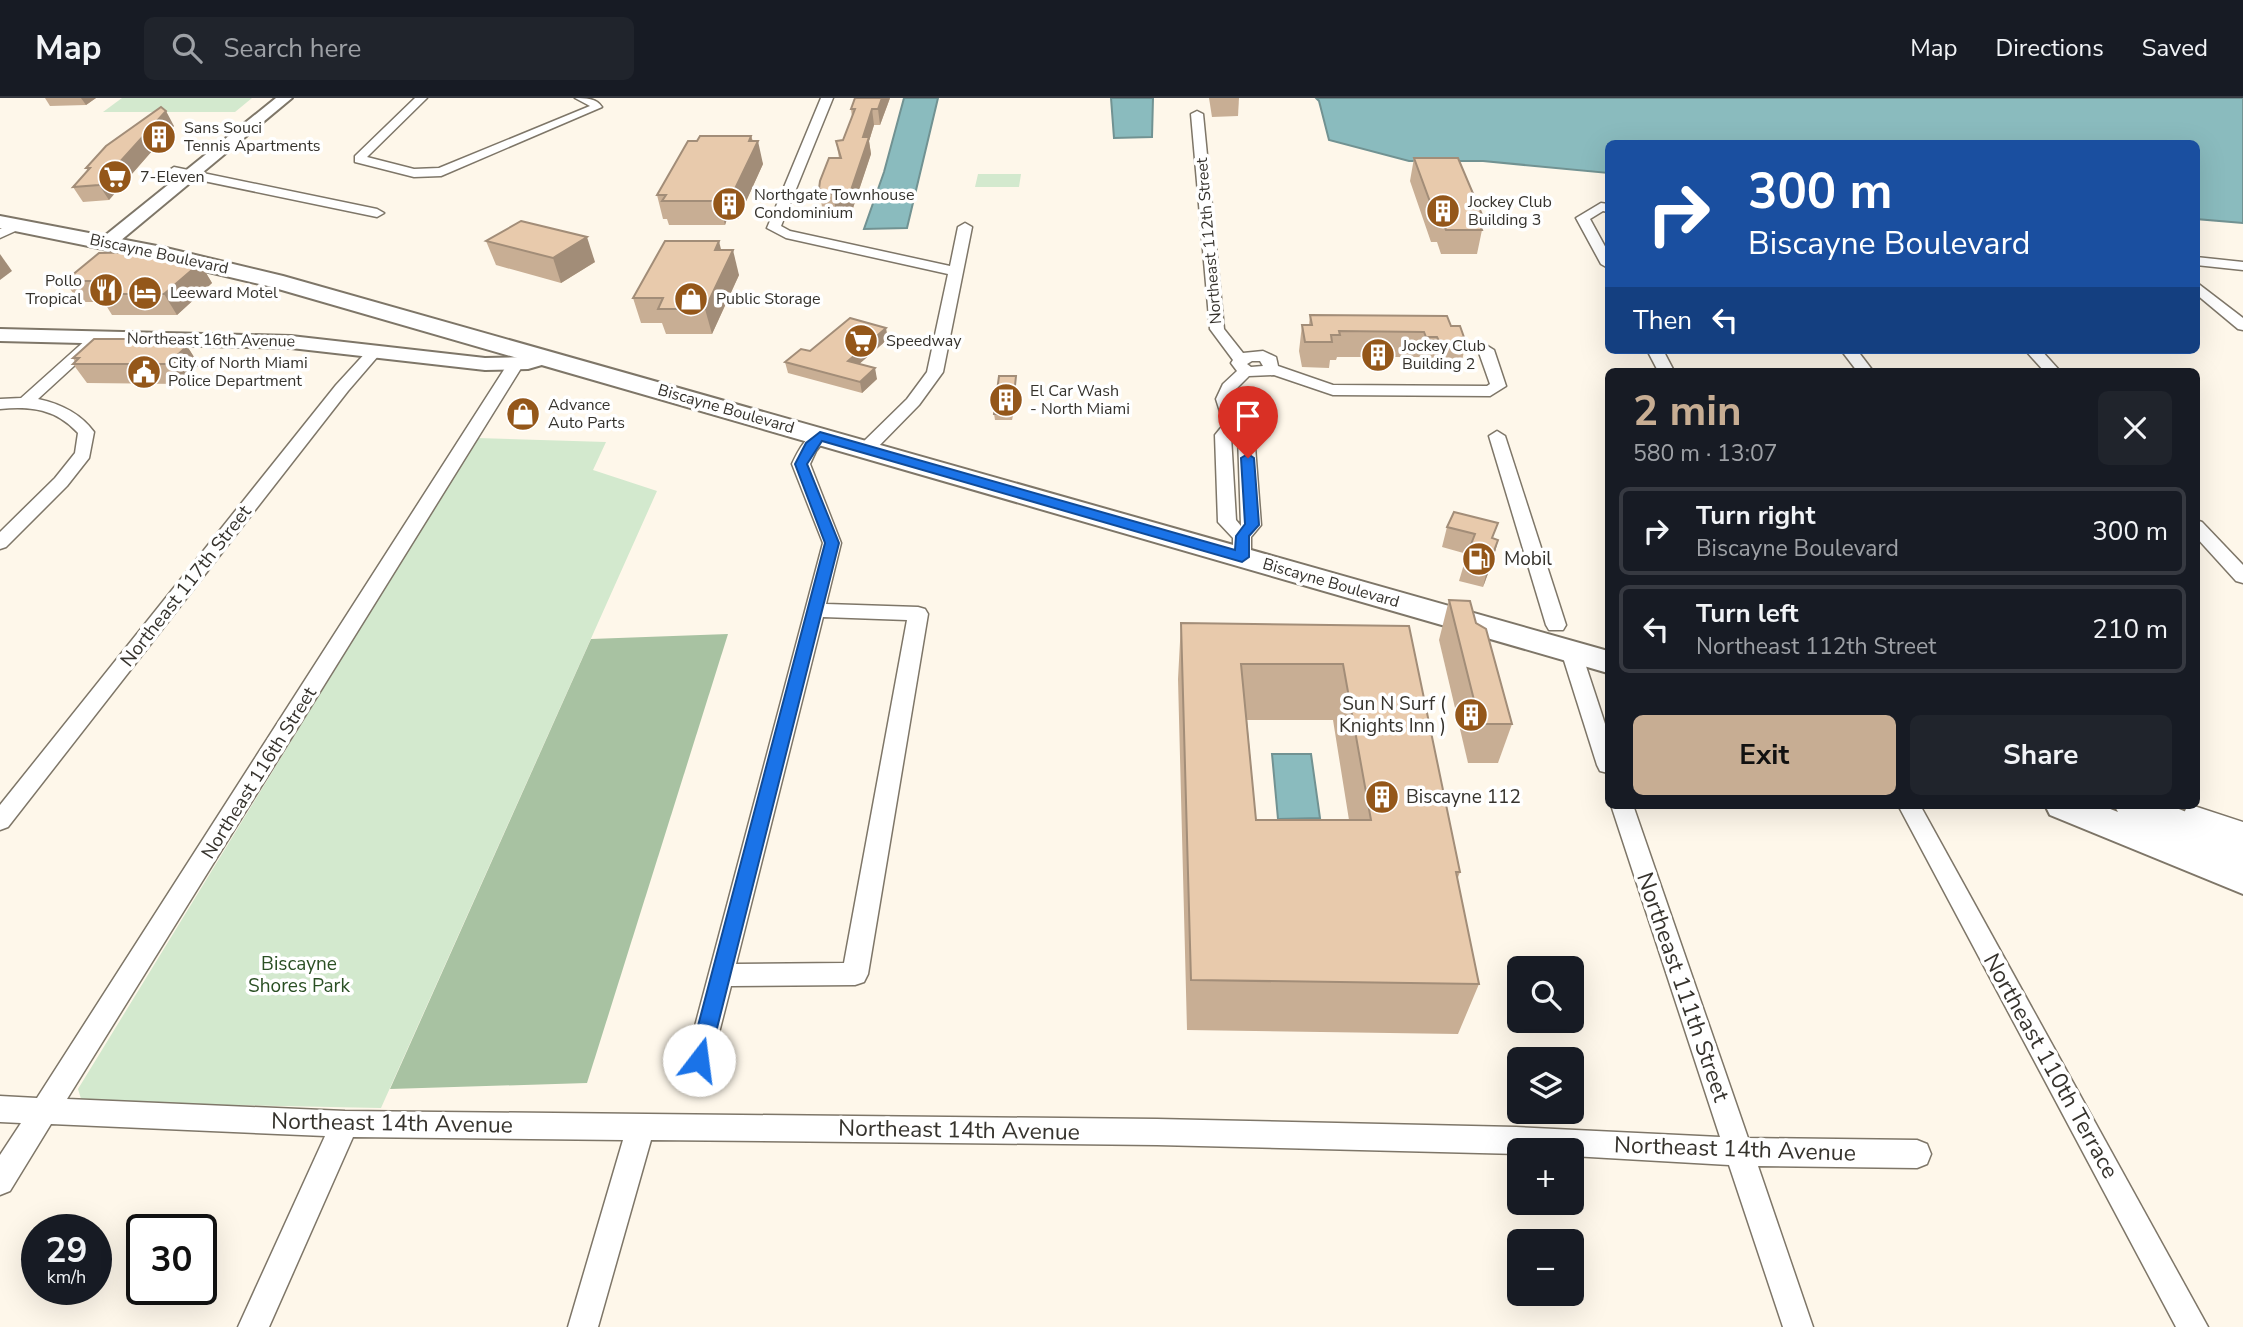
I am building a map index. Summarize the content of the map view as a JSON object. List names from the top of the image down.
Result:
{
  "streets": {
    "main road": ["Biscayne Boulevard"],
    "street": [
      "Northeast 112th Street",
      "Northeast 16th Avenue",
      "Northeast 117th Street",
      "Northeast 116th Street",
      "Northeast 111th Street",
      "Northeast 110th Terrace",
      "Northeast 14th Avenue"
    ]
  },
  "crossings": [
    ["Biscayne Boulevard", "Northeast 16th Avenue"],
    ["Northeast 16th Avenue", "Northeast 117th Street"],
    ["Northeast 16th Avenue", "Northeast 116th Street"],
    ["Northeast 116th Street", "Northeast 14th Avenue"],
    ["Northeast 111th Street", "Northeast 14th Avenue"]
  ],
  "parks": ["Biscayne Shores Park"],
  "places": {
    "building": [
      "Sans Souci Tennis Apartments",
      "Northgate Townhouse Condominium",
      "Jockey Club Building 3",
      "Jockey Club Building 2",
      "El Car Wash - North Miami",
      "Sun N Surf ( Knights Inn )",
      "Biscayne 112"
    ],
    "supermarket": ["7-Eleven", "Speedway"],
    "restaurant": ["Pollo Tropical"],
    "hotel": ["Leeward Motel"],
    "shop": ["Public Storage", "Advance Auto Parts"],
    "public building": ["City of North Miami Police Department"],
    "fuel station": ["Mobil"]
  },
  "page": {
    "header": "Map",
    "search": "Search here",
    "nav": ["Map", "Directions", "Saved"],
    "turn": ["300 m", "Biscayne Boulevard"],
    "then": "Then",
    "heading": ["2 min", "580 m · 13:07"],
    "list": [
      {
        "name": "Turn right",
        "note": "Biscayne Boulevard",
        "value": "300 m"
      },
      {
        "name": "Turn left",
        "note": "Northeast 112th Street",
        "value": "210 m"
      }
    ],
    "buttons": ["Exit", "Share"],
    "map_buttons": ["+", "−"],
    "speed": "29 km/h",
    "limit": "30"
  }
}
